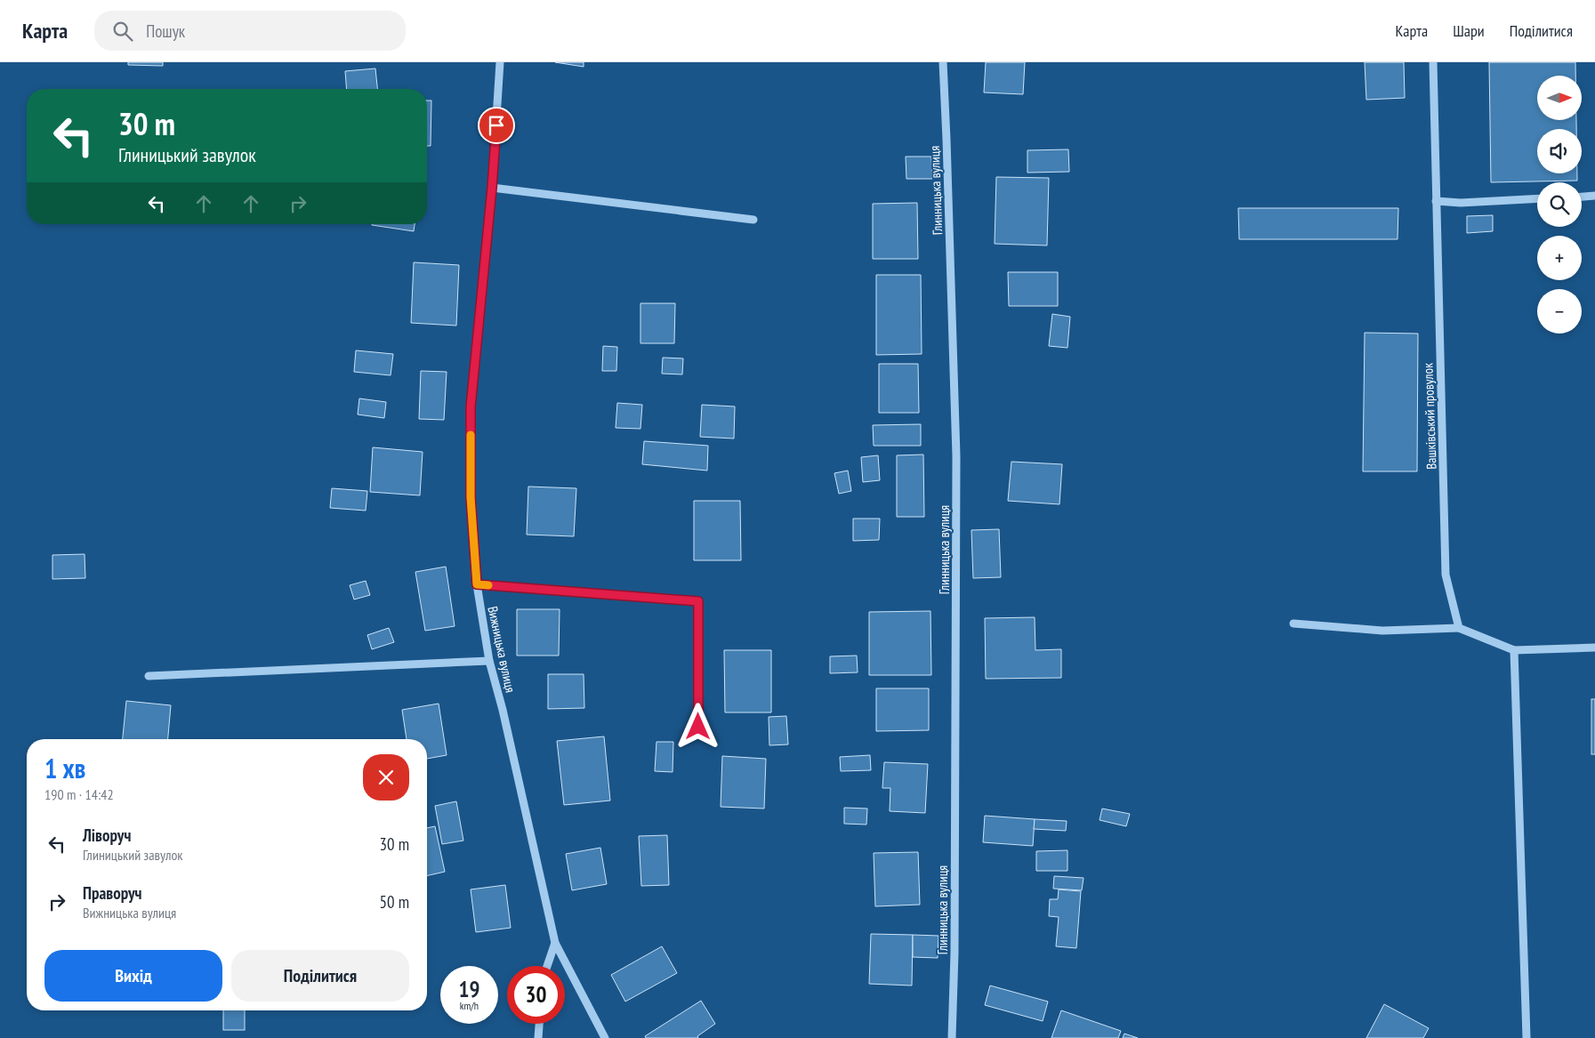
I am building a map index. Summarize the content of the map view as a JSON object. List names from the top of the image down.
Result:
{
  "streets": {
    "street": ["Глинницька вулиця", "Вашківський провулок", "Вижницька вулиця"]
  },
  "north": "right",
  "page": {
    "header": "Карта",
    "search": "Пошук",
    "nav": ["Карта", "Шари", "Поділитися"],
    "map_buttons": ["+", "−"],
    "turn": ["30 m", "Глиницький завулок"],
    "heading": ["1 хв", "190 m · 14:42"],
    "list": [
      {
        "name": "Ліворуч",
        "note": "Глиницький завулок",
        "value": "30 m"
      },
      {
        "name": "Праворуч",
        "note": "Вижницька вулиця",
        "value": "50 m"
      }
    ],
    "buttons": ["Вихід", "Поділитися"],
    "speed": "19 km/h",
    "limit": "30"
  }
}
